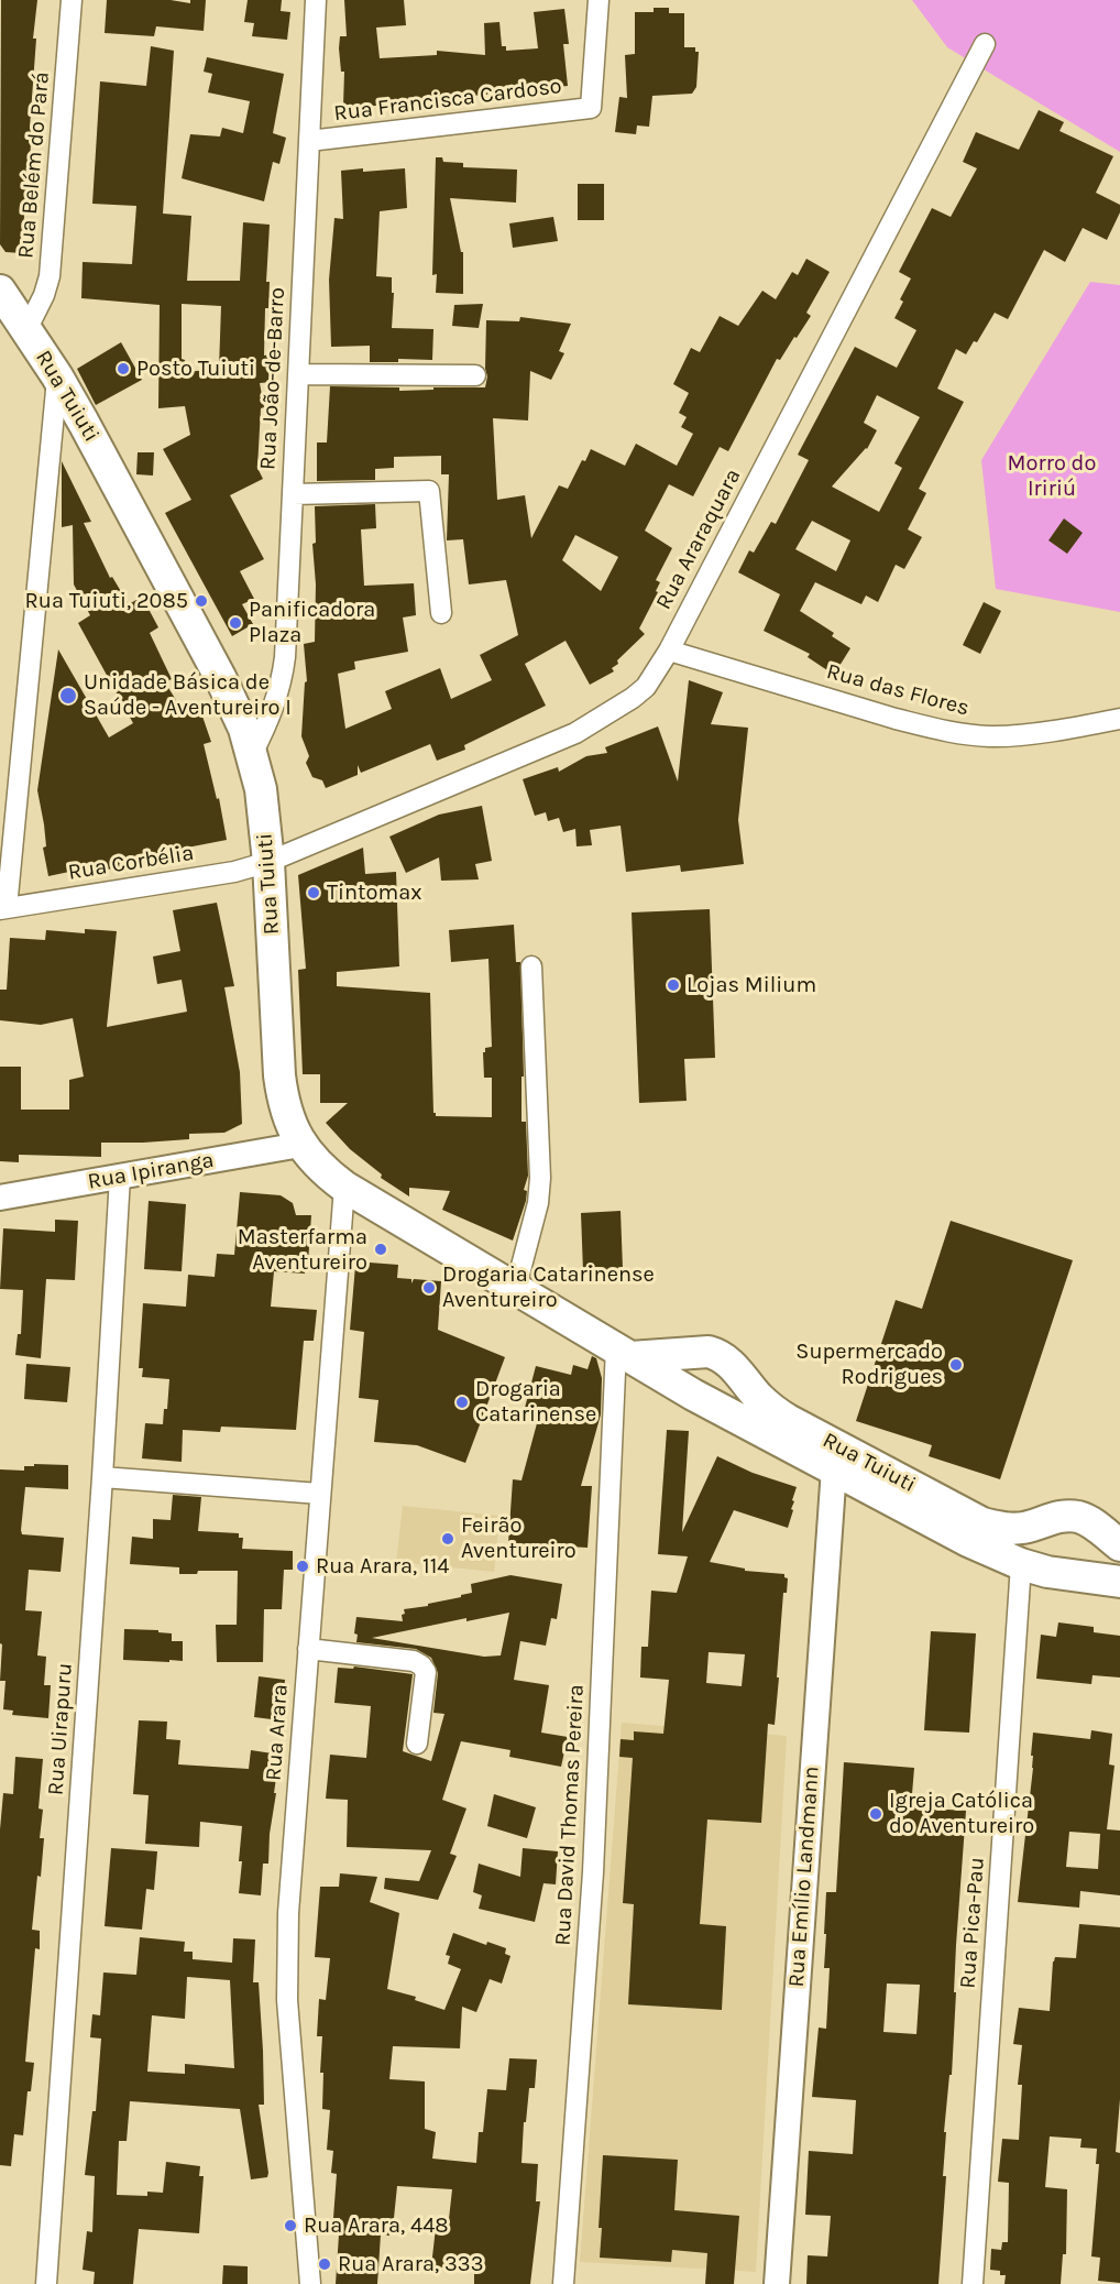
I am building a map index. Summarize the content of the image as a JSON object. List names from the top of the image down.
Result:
{
  "streets": {
    "main road": ["Rua Tuiuti"],
    "street": [
      "Rua Francisca Cardoso",
      "Rua Belém do Pará",
      "Rua João-de-Barro",
      "Rua Araraquara",
      "Rua das Flores",
      "Rua Corbélia",
      "Rua Ipiranga",
      "Rua Uirapuru",
      "Rua Arara",
      "Rua David Thomas Pereira",
      "Rua Emílio Landmann",
      "Rua Pica-Pau"
    ]
  },
  "crossings": [
    ["Rua Francisca Cardoso", "Rua João-de-Barro"],
    ["Rua Belém do Pará", "Rua Tuiuti"],
    ["Rua João-de-Barro", "Rua Tuiuti"],
    ["Rua Tuiuti", "Rua Araraquara"],
    ["Rua Tuiuti", "Rua Corbélia"],
    ["Rua Tuiuti", "Rua Ipiranga"],
    ["Rua Tuiuti", "Rua Arara"],
    ["Rua Tuiuti", "Rua David Thomas Pereira"],
    ["Rua Tuiuti", "Rua Emílio Landmann"],
    ["Rua Tuiuti", "Rua Pica-Pau"],
    ["Rua Araraquara", "Rua das Flores"],
    ["Rua Araraquara", "Rua Corbélia"],
    ["Rua Ipiranga", "Rua Uirapuru"]
  ],
  "parks": ["Morro do Iririú"],
  "places": [
    "Posto Tuiuti",
    "Rua Tuiuti, 2085",
    "Panificadora Plaza",
    "Unidade Básica de Saúde - Aventureiro I",
    "Tintomax",
    "Lojas Milium",
    "Masterfarma Aventureiro",
    "Drogaria Catarinense Aventureiro",
    "Supermercado Rodrigues",
    "Drogaria Catarinense",
    "Feirão Aventureiro",
    "Rua Arara, 114",
    "Igreja Católica do Aventureiro",
    "Rua Arara, 448",
    "Rua Arara, 333"
  ]
}
